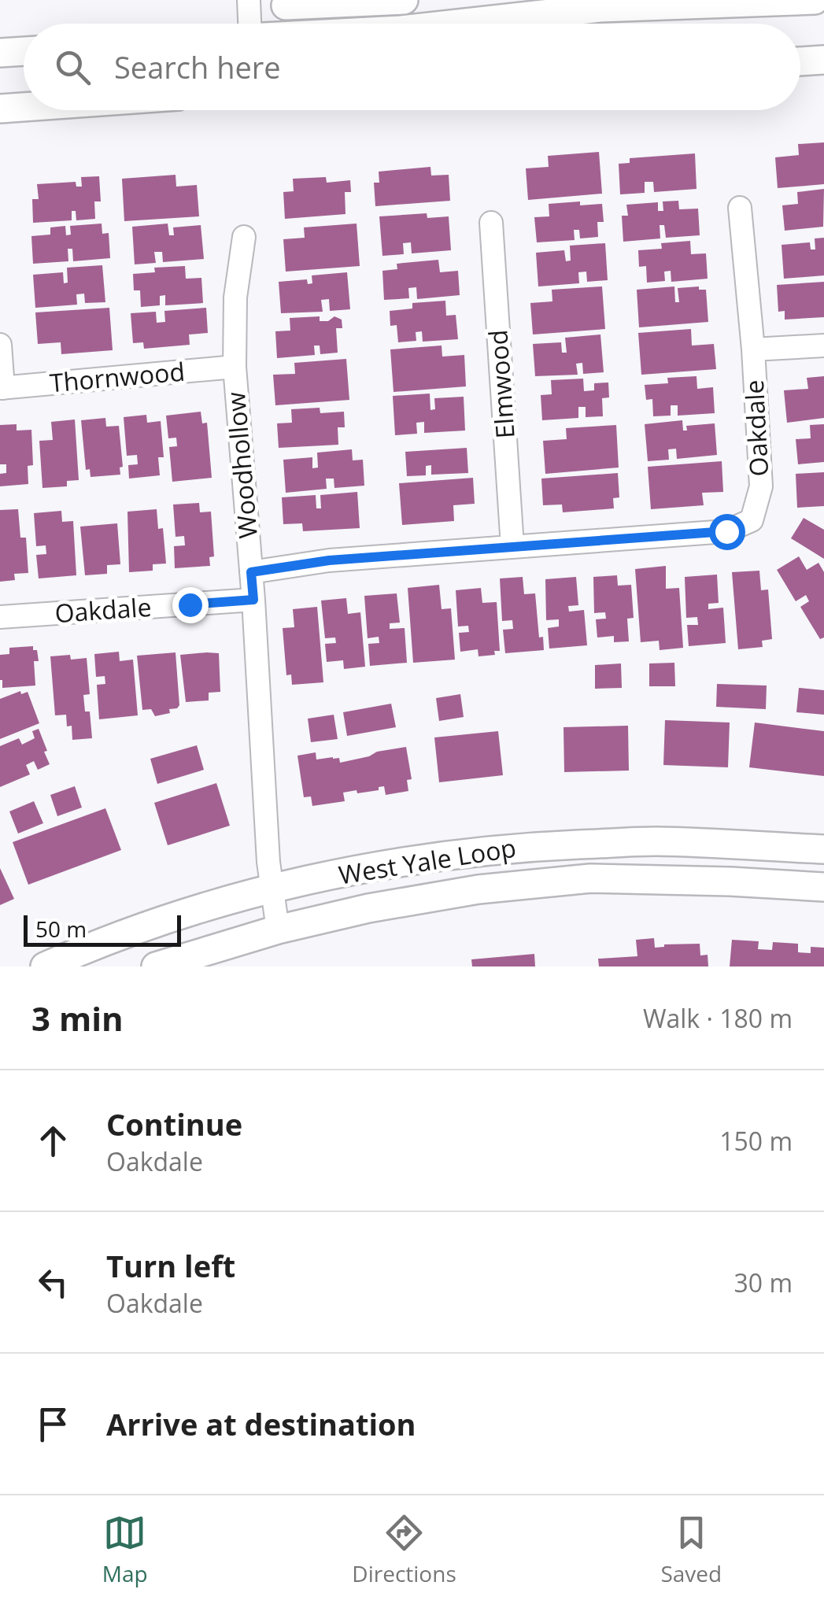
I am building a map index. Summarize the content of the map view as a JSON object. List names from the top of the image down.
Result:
{
  "streets": {
    "main road": ["West Yale Loop"],
    "street": [
      "Thornwood",
      "Elmwood",
      "Oakdale",
      "Woodhollow"
    ]
  },
  "crossings": [
    ["Thornwood", "Woodhollow"],
    ["Elmwood", "Oakdale"],
    ["Oakdale", "Woodhollow"],
    ["Woodhollow", "West Yale Loop"]
  ],
  "scale_bar": "50 m",
  "page": {
    "search": "Search here",
    "scale": "50 m",
    "heading": ["3 min", "Walk · 180 m"],
    "list": [
      ["Continue", "Oakdale", "150 m"],
      ["Turn left", "Oakdale", "30 m"],
      "Arrive at destination"
    ],
    "nav": ["Map", "Directions", "Saved"]
  }
}
